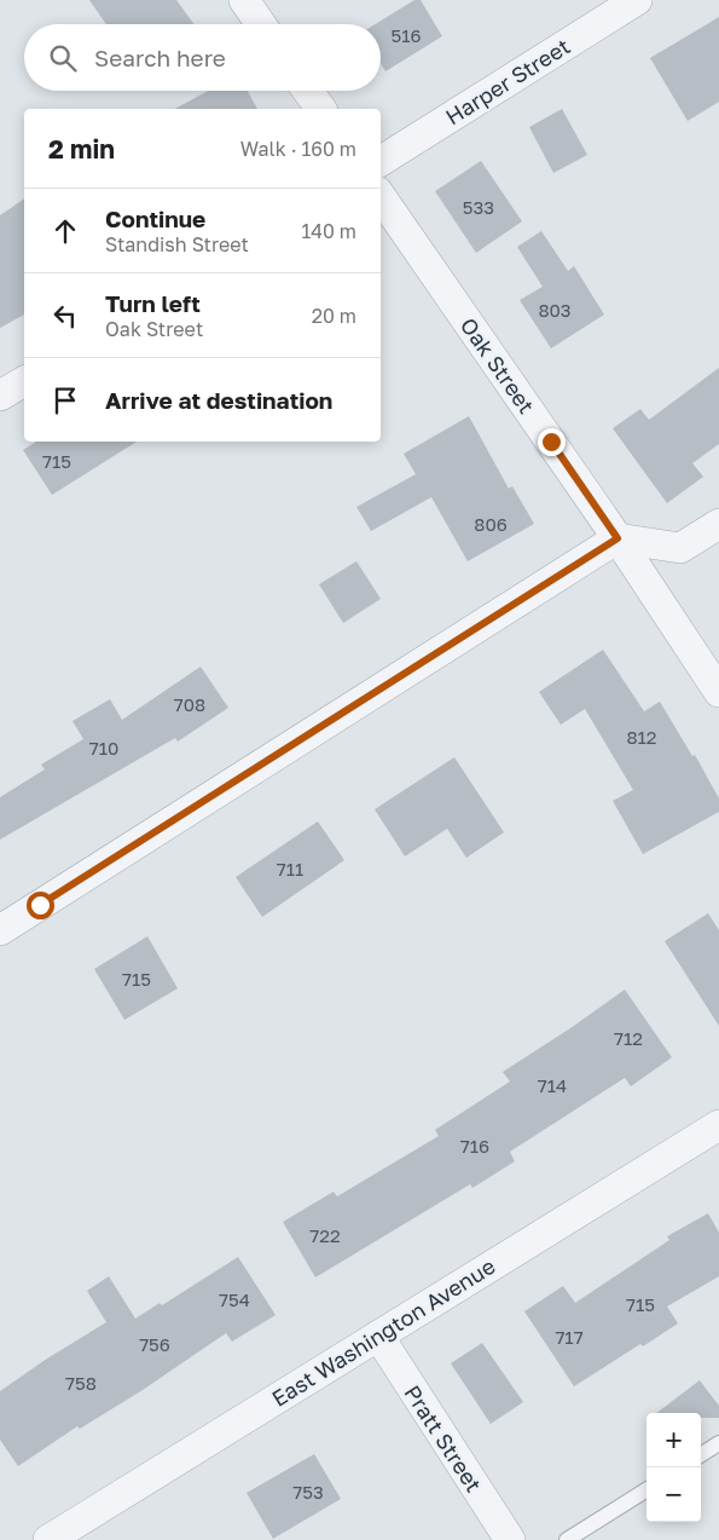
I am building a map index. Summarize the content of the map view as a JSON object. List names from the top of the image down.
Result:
{
  "streets": {
    "street": [
      "Harper Street",
      "Oak Street",
      "East Washington Avenue",
      "Pratt Street"
    ]
  },
  "crossings": [
    ["East Washington Avenue", "Pratt Street"]
  ],
  "house_numbers": [
    "516",
    "533",
    "803",
    "715",
    "806",
    "708",
    "812",
    "710",
    "711",
    "715",
    "712",
    "714",
    "716",
    "722",
    "754",
    "715",
    "717",
    "756",
    "758",
    "753"
  ],
  "page": {
    "search": "Search here",
    "heading": ["2 min", "Walk · 160 m"],
    "list": [
      ["Continue", "Standish Street", "140 m"],
      ["Turn left", "Oak Street", "20 m"],
      "Arrive at destination"
    ],
    "map_buttons": ["+", "−"]
  }
}
